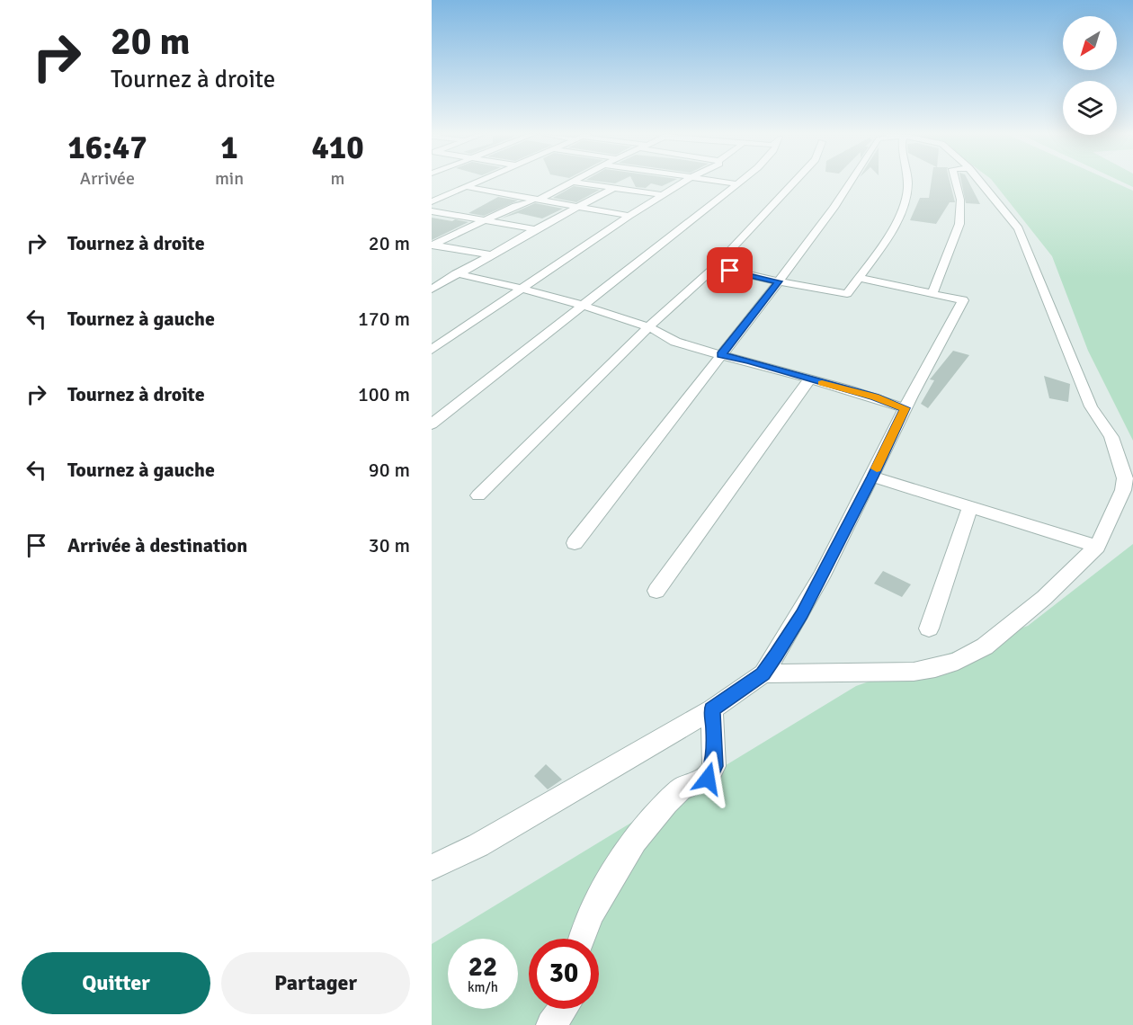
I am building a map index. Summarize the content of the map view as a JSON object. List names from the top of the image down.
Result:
{
  "north": "bottom left",
  "page": {
    "turn": ["20 m", "Tournez à droite"],
    "eta": [
      "16:47",
      "Arrivée",
      "1",
      "min",
      "410",
      "m"
    ],
    "list": [
      {
        "name": "Tournez à droite",
        "value": "20 m"
      },
      {
        "name": "Tournez à gauche",
        "value": "170 m"
      },
      {
        "name": "Tournez à droite",
        "value": "100 m"
      },
      {
        "name": "Tournez à gauche",
        "value": "90 m"
      },
      {
        "name": "Arrivée à destination",
        "value": "30 m"
      }
    ],
    "speed": "22 km/h",
    "limit": "30",
    "buttons": ["Quitter", "Partager"]
  }
}
